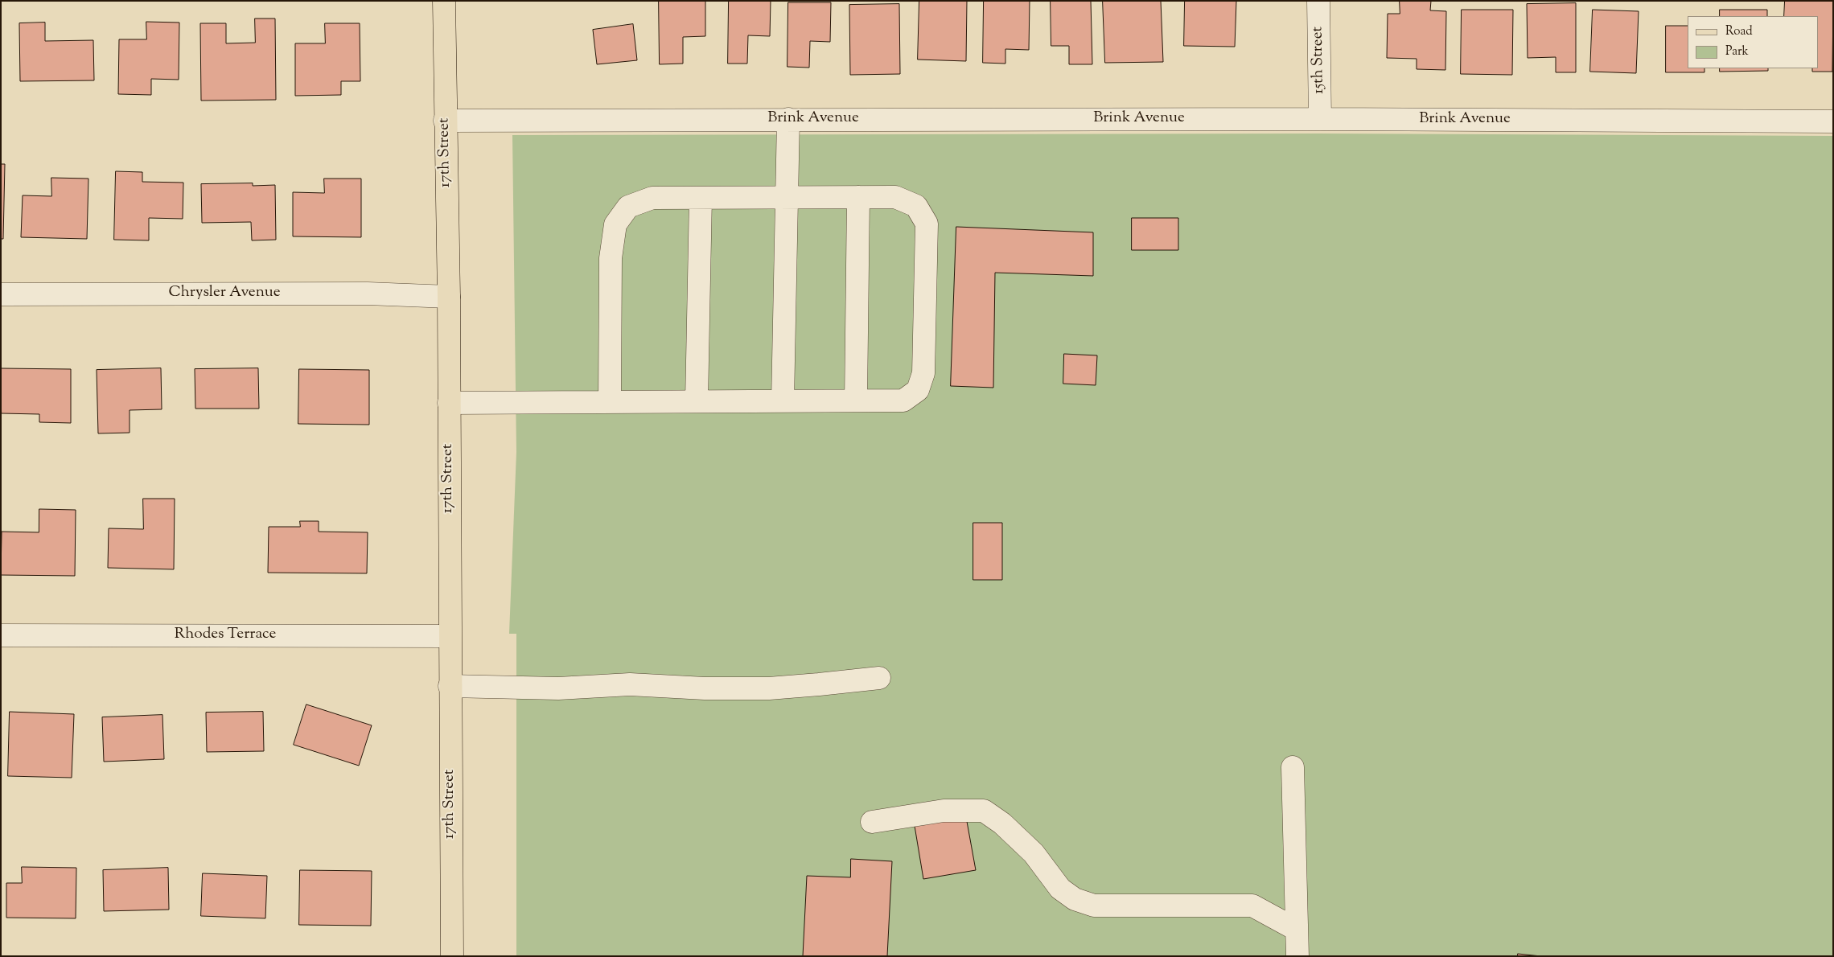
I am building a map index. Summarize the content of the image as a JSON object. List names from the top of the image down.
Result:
{
  "streets": {
    "main road": ["17th Street"],
    "street": [
      "15th Street",
      "Brink Avenue",
      "Chrysler Avenue",
      "Rhodes Terrace"
    ]
  },
  "crossings": [
    ["15th Street", "Brink Avenue"],
    ["Brink Avenue", "17th Street"],
    ["17th Street", "Chrysler Avenue"],
    ["17th Street", "Rhodes Terrace"]
  ],
  "legend": ["Road", "Park"]
}
